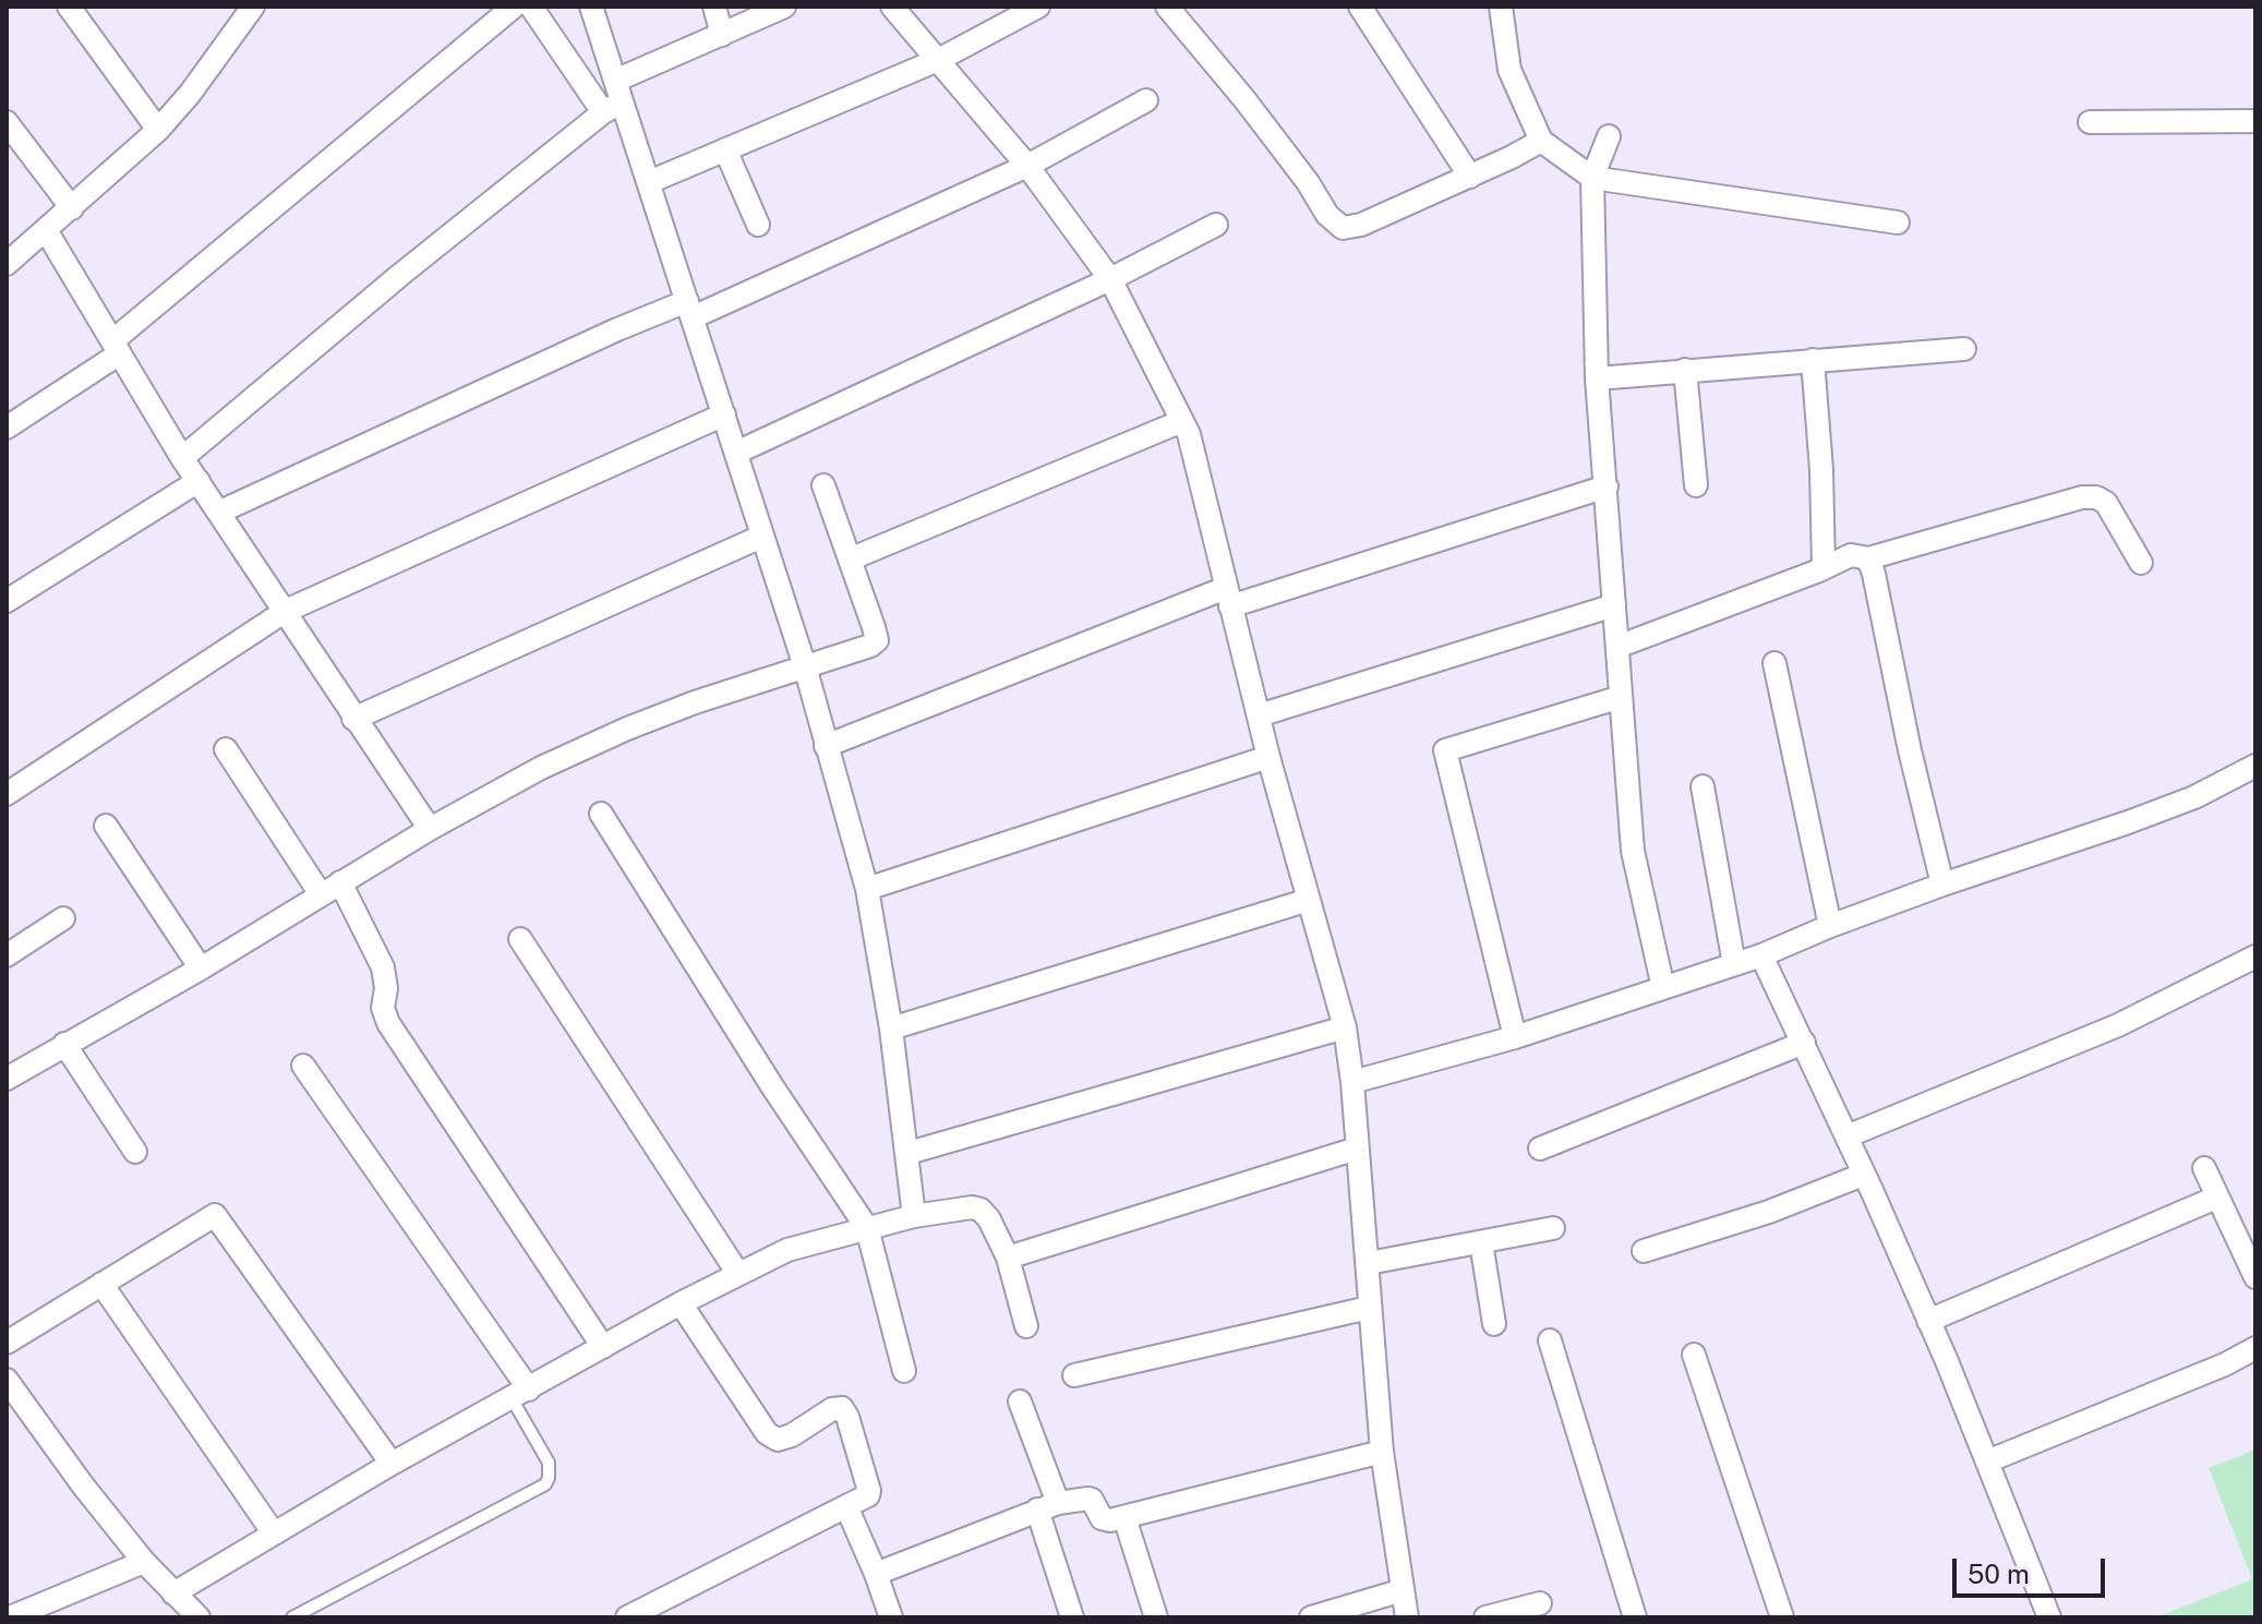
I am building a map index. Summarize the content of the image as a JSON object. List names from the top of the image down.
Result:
{
  "scale_bar": "50 m"
}
